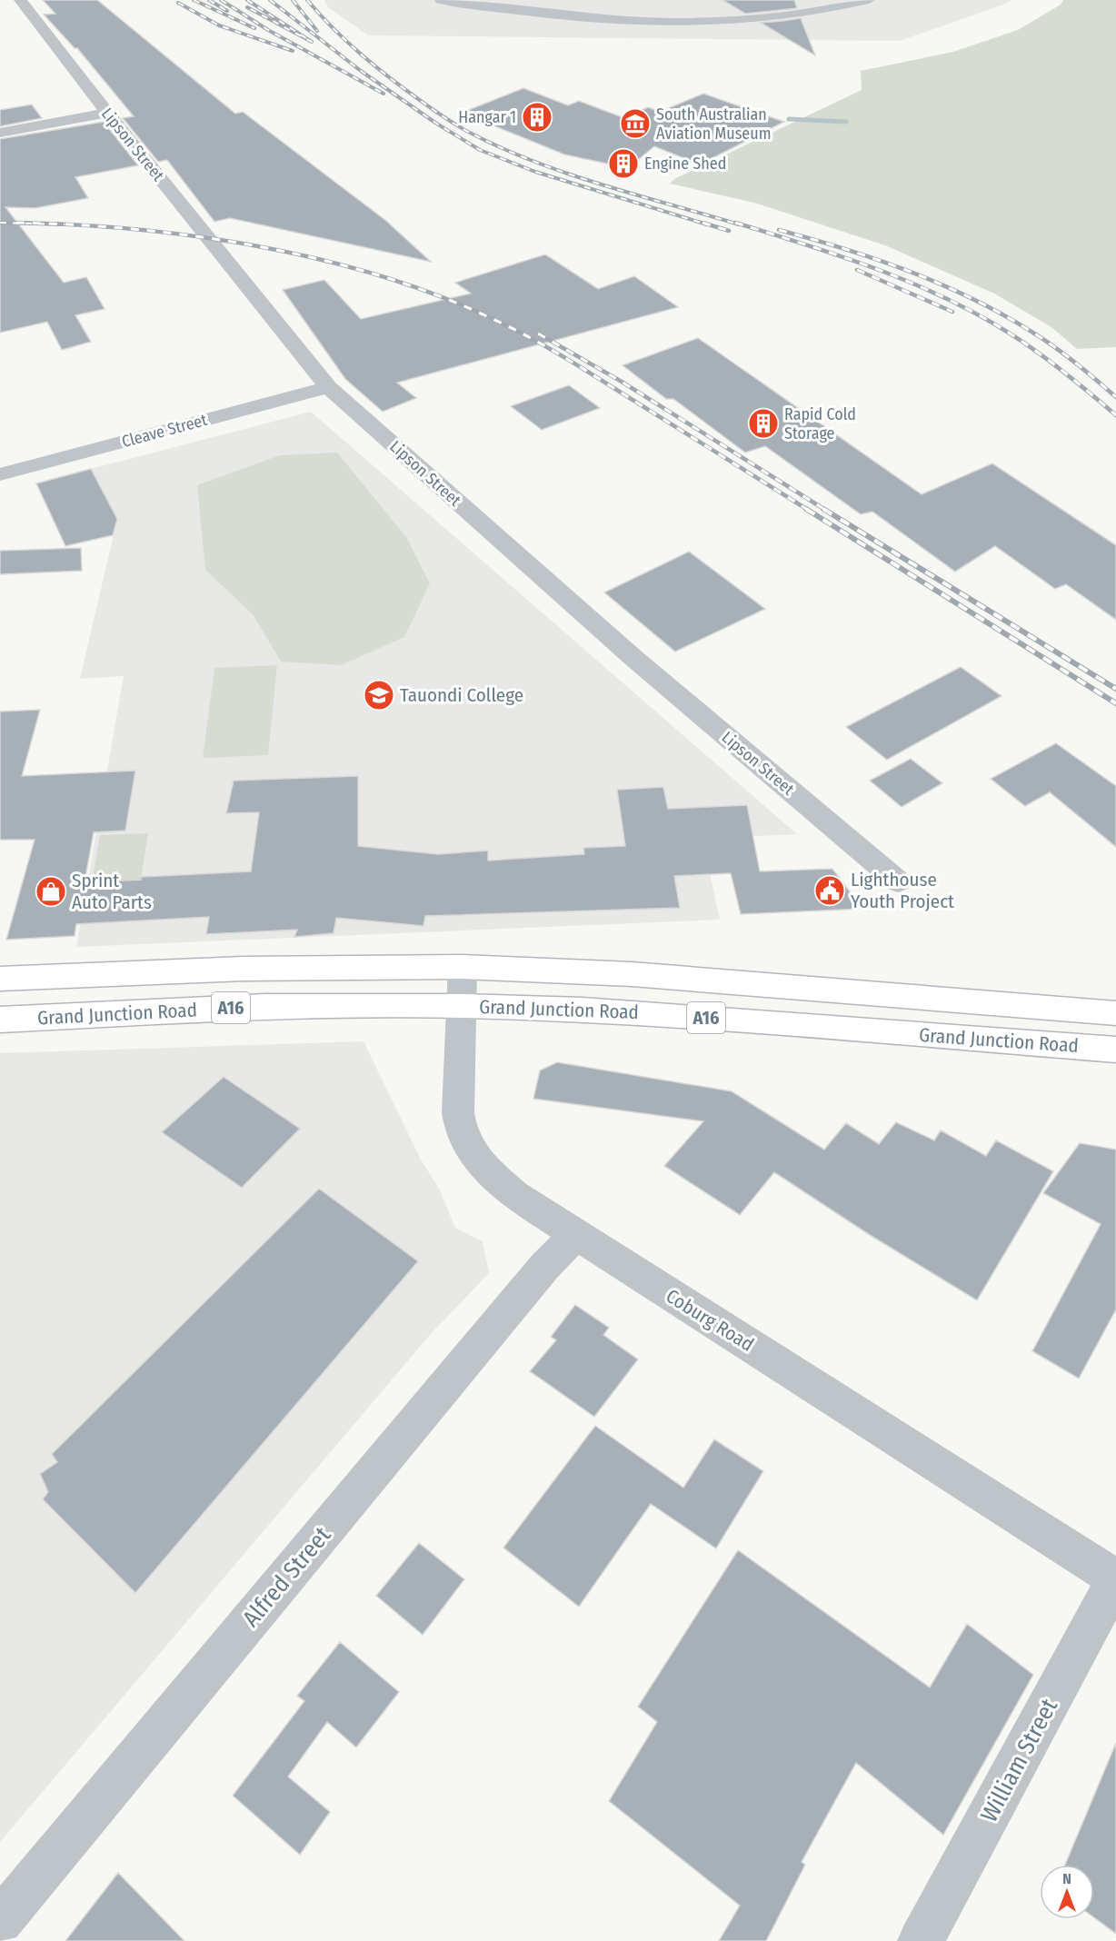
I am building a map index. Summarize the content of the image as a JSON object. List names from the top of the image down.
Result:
{
  "streets": {
    "highway": ["A16", "Grand Junction Road"],
    "street": [
      "Lipson Street",
      "Cleave Street",
      "Coburg Road",
      "Alfred Street",
      "William Street"
    ]
  },
  "crossings": [
    ["Lipson Street", "Cleave Street"],
    ["Grand Junction Road", "Coburg Road"],
    ["Coburg Road", "Alfred Street"],
    ["Coburg Road", "William Street"]
  ],
  "places": {
    "building": ["Hangar 1", "Engine Shed", "Rapid Cold Storage"],
    "museum": ["South Australian Aviation Museum"],
    "school or university": ["Tauondi College"],
    "public building": ["Lighthouse Youth Project"],
    "shop": ["Sprint Auto Parts"]
  },
  "north": "top"
}
